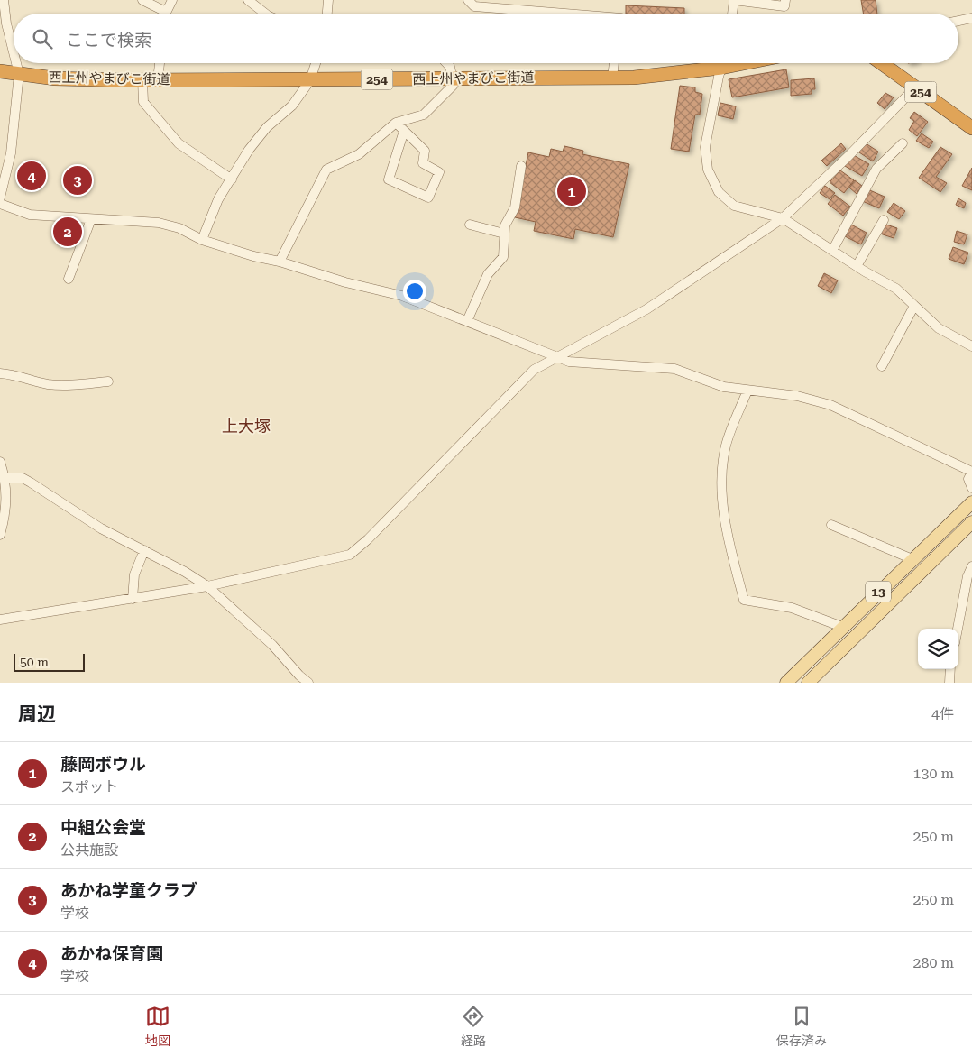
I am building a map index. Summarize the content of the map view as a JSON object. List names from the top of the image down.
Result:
{
  "streets": {
    "highway": ["西上州やまびこ街道", "254"],
    "main road": ["13"]
  },
  "districts": ["上大塚"],
  "scale_bar": "50 m",
  "page": {
    "search": "ここで検索",
    "pins": [
      "4",
      "3",
      "1",
      "2"
    ],
    "scale": "50 m",
    "heading": ["周辺", "4件"],
    "list": [
      {
        "mark": "1",
        "name": "藤岡ボウル",
        "note": "スポット",
        "value": "130 m"
      },
      {
        "mark": "2",
        "name": "中組公会堂",
        "note": "公共施設",
        "value": "250 m"
      },
      {
        "mark": "3",
        "name": "あかね学童クラブ",
        "note": "学校",
        "value": "250 m"
      },
      {
        "mark": "4",
        "name": "あかね保育園",
        "note": "学校",
        "value": "280 m"
      }
    ],
    "nav": ["地図", "経路", "保存済み"]
  }
}
